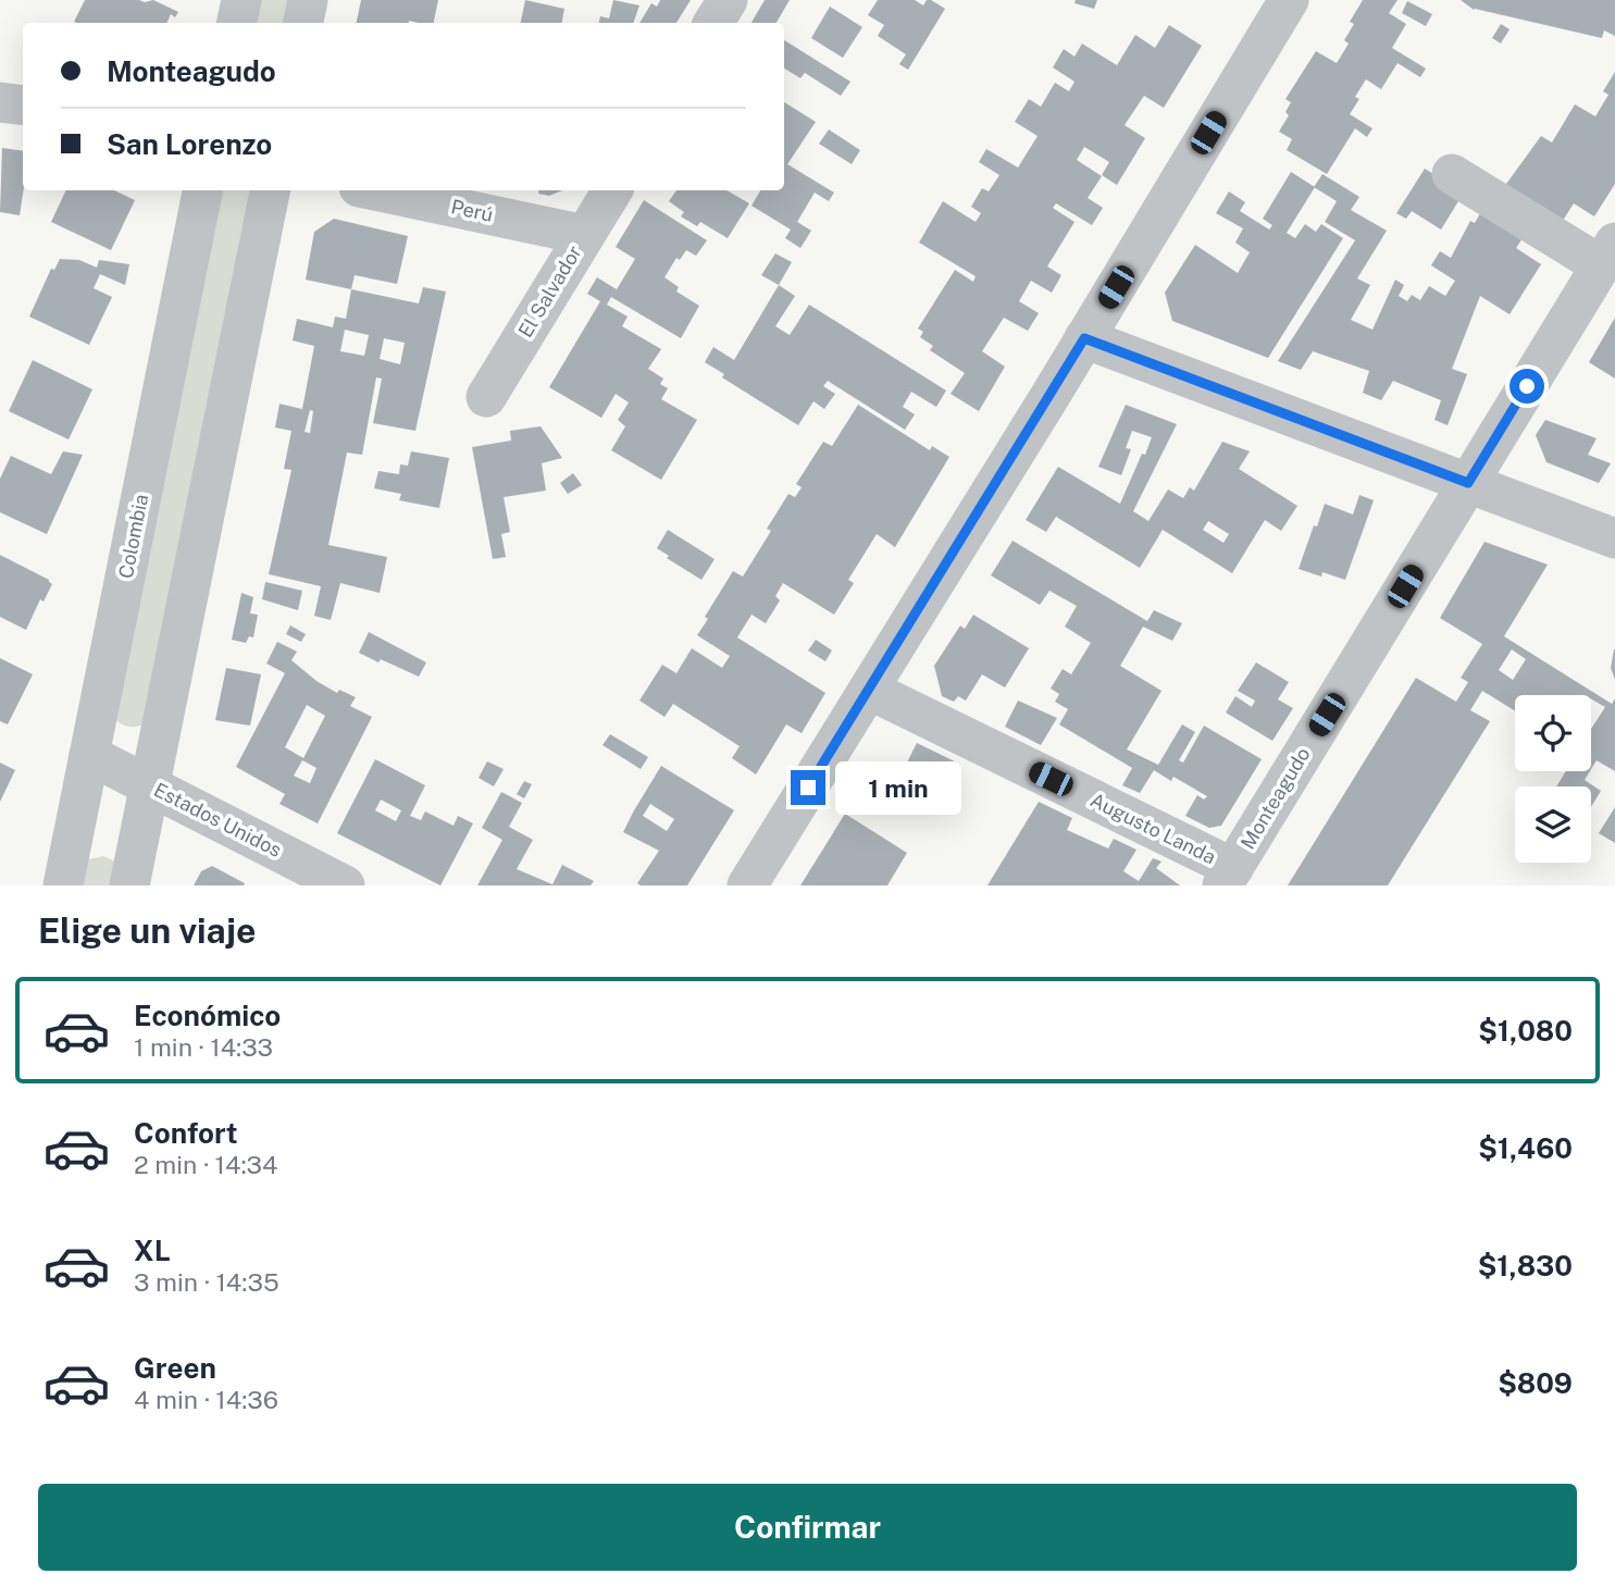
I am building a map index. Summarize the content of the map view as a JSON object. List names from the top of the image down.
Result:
{
  "streets": {
    "street": [
      "Perú",
      "El Salvador",
      "Colombia",
      "Monteagudo",
      "Estados Unidos",
      "Augusto Landa"
    ]
  },
  "crossings": [
    ["Perú", "El Salvador"],
    ["Colombia", "Estados Unidos"],
    ["Monteagudo", "Augusto Landa"]
  ],
  "page": {
    "banner": ["Monteagudo", "San Lorenzo"],
    "bubble": "1 min",
    "heading": "Elige un viaje",
    "list": [
      {
        "name": "Económico",
        "note": "1 min · 14:33",
        "value": "$1,080"
      },
      {
        "name": "Confort",
        "note": "2 min · 14:34",
        "value": "$1,460"
      },
      {
        "name": "XL",
        "note": "3 min · 14:35",
        "value": "$1,830"
      },
      {
        "name": "Green",
        "note": "4 min · 14:36",
        "value": "$809"
      }
    ],
    "buttons": "Confirmar"
  }
}
